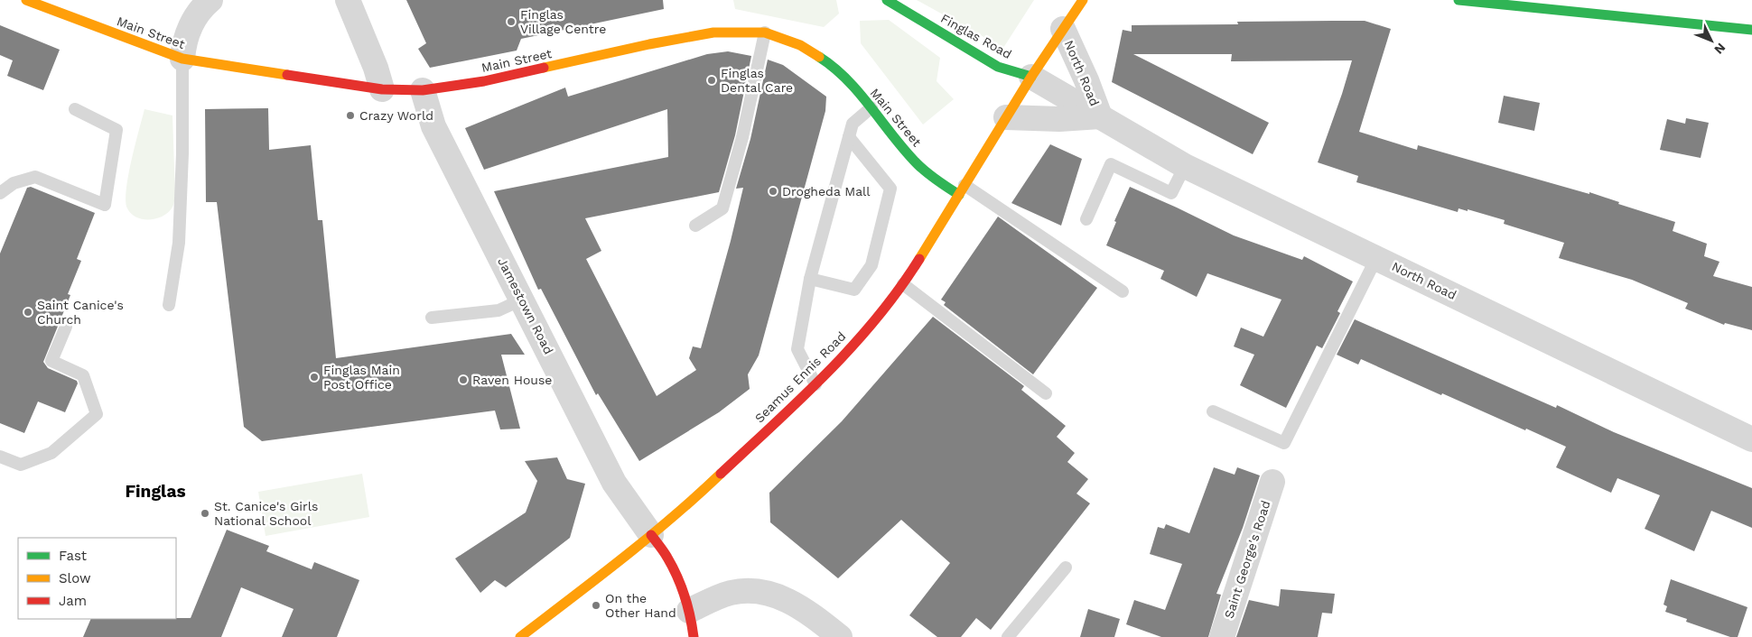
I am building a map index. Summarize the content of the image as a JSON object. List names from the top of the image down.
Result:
{
  "streets": {
    "main road": [
      "Main Street",
      "Finglas Road",
      "Jamestown Road",
      "Seamus Ennis Road"
    ],
    "street": ["North Road", "Saint George's Road"]
  },
  "crossings": [
    ["Main Street", "Jamestown Road"],
    ["Main Street", "Seamus Ennis Road"],
    ["Finglas Road", "North Road"],
    ["Finglas Road", "Seamus Ennis Road"],
    ["North Road", "Seamus Ennis Road"],
    ["Jamestown Road", "Seamus Ennis Road"]
  ],
  "districts": ["Finglas"],
  "places": [
    "Finglas Village Centre",
    "Finglas Dental Care",
    "Crazy World",
    "Drogheda Mall",
    "Saint Canice's Church",
    "Finglas Main Post Office",
    "Raven House",
    "St. Canice's Girls National School",
    "On the Other Hand"
  ],
  "legend": ["Fast", "Slow", "Jam"],
  "north": "bottom right"
}
